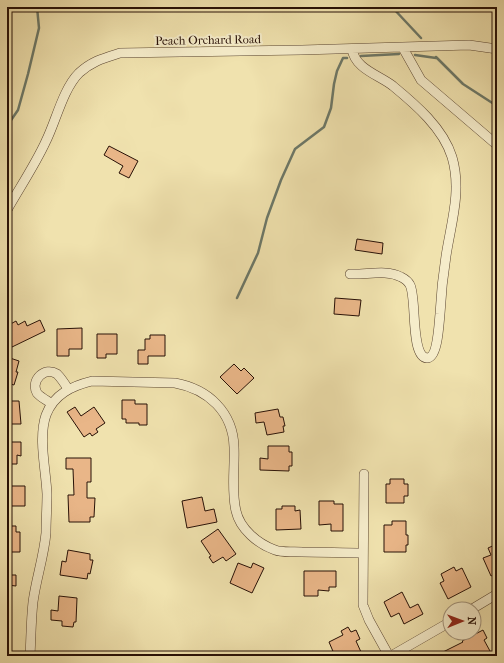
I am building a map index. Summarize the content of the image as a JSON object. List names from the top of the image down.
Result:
{
  "streets": {
    "street": ["Peach Orchard Road"]
  },
  "north": "right"
}
